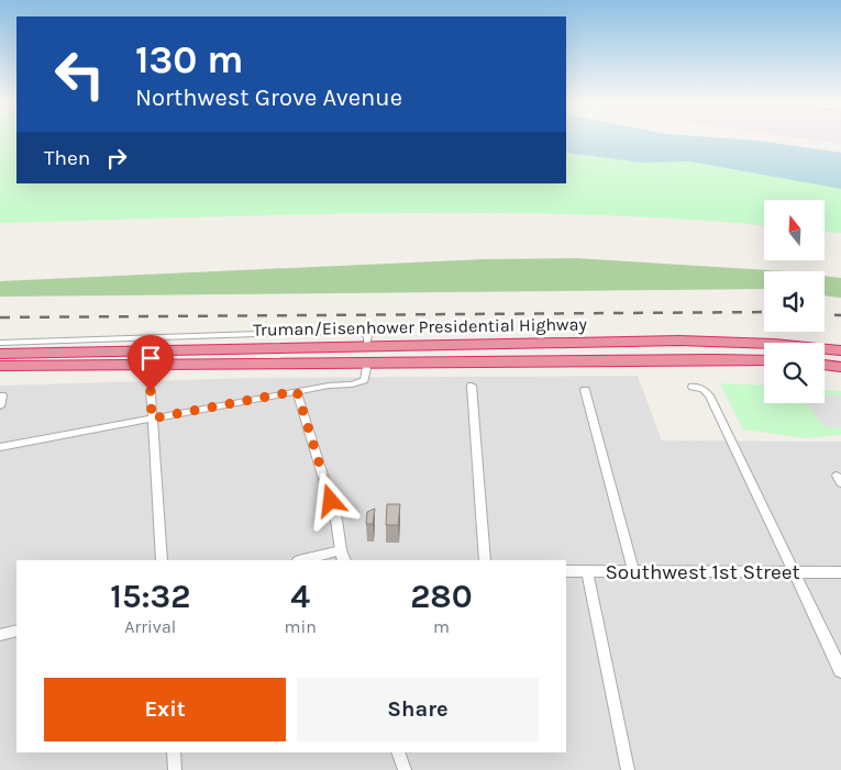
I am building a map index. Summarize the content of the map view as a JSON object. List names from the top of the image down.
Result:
{
  "streets": {
    "highway": ["Truman/Eisenhower Presidential Highway"],
    "street": ["Southwest 1st Street"]
  },
  "north": "top",
  "page": {
    "turn": ["130 m", "Northwest Grove Avenue"],
    "then": "Then",
    "eta": [
      "15:32",
      "Arrival",
      "4",
      "min",
      "280",
      "m"
    ],
    "buttons": ["Exit", "Share"]
  }
}
